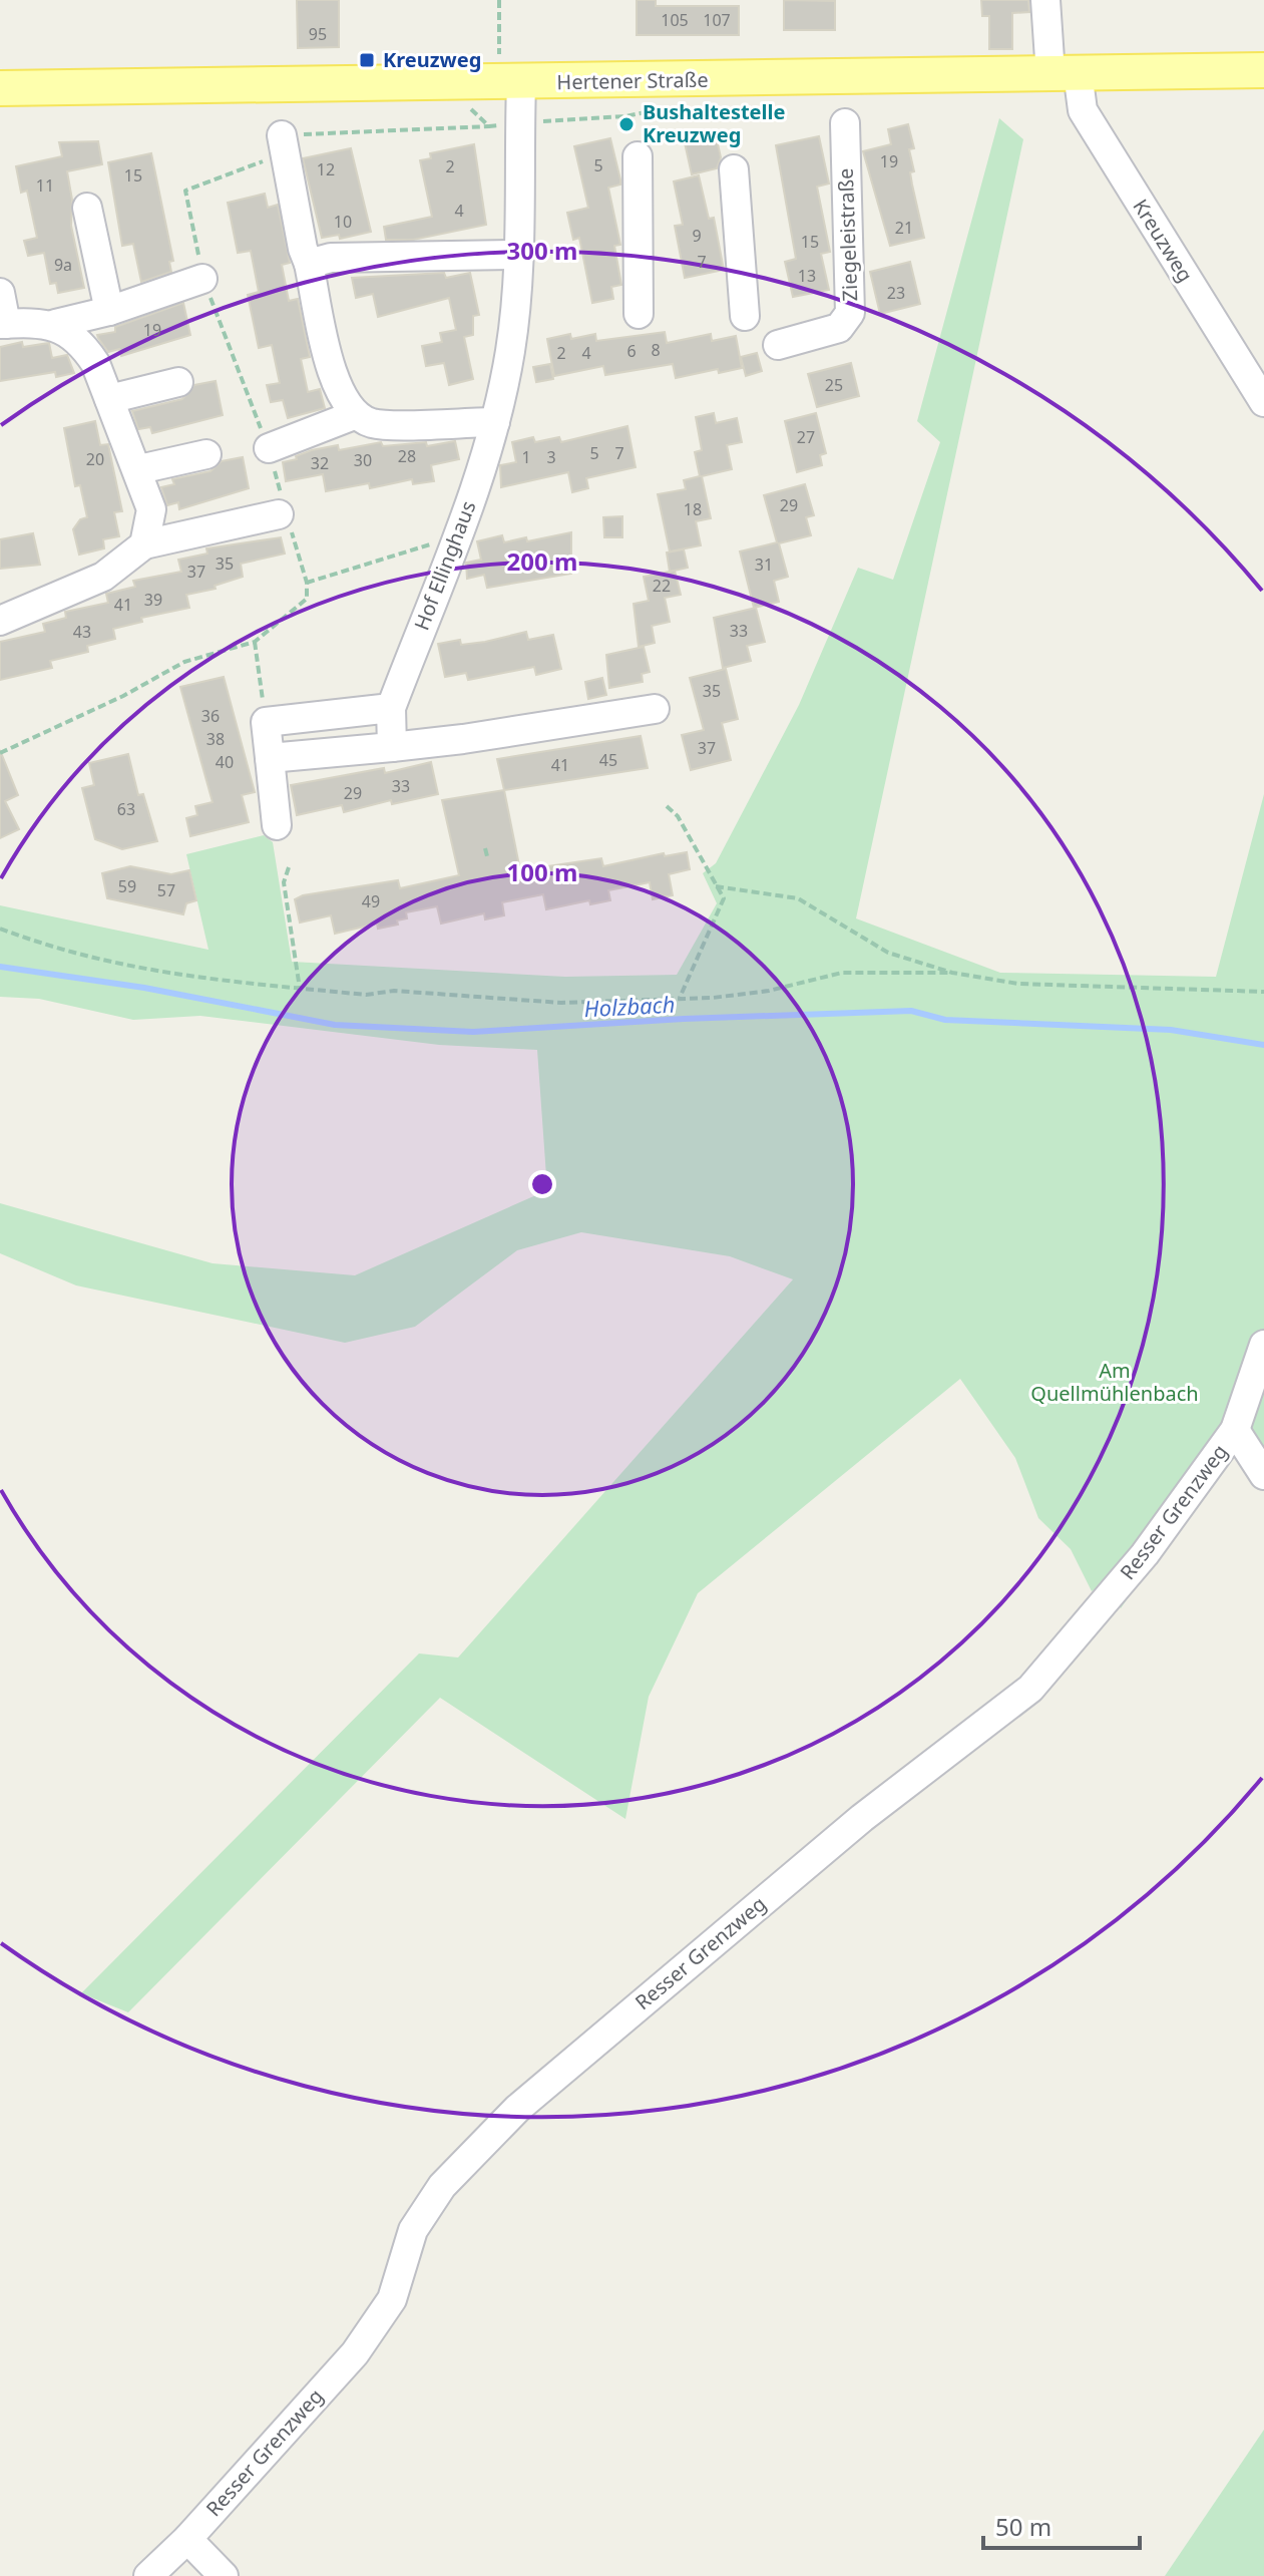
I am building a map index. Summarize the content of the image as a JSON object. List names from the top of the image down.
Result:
{
  "streets": {
    "main road": ["Hertener Straße"],
    "street": [
      "Ziegeleistraße",
      "Kreuzweg",
      "Hof Ellinghaus",
      "Resser Grenzweg"
    ]
  },
  "crossings": [
    ["Hertener Straße", "Kreuzweg"],
    ["Hertener Straße", "Hof Ellinghaus"]
  ],
  "water": ["Holzbach"],
  "parks": ["Am Quellmühlenbach"],
  "places": {
    "transit": ["Kreuzweg"],
    "other": ["Bushaltestelle Kreuzweg"]
  },
  "house_numbers": [
    "105",
    "107",
    "95",
    "19",
    "5",
    "2",
    "12",
    "15",
    "11",
    "4",
    "10",
    "21",
    "9",
    "15",
    "7",
    "9a",
    "13",
    "23",
    "19",
    "8",
    "6",
    "2",
    "4",
    "25",
    "27",
    "5",
    "7",
    "28",
    "1",
    "3",
    "20",
    "30",
    "32",
    "29",
    "18",
    "35",
    "31",
    "37",
    "22",
    "39",
    "41",
    "33",
    "43",
    "35",
    "36",
    "38",
    "37",
    "45",
    "40",
    "41",
    "33",
    "29",
    "63",
    "59",
    "57",
    "49"
  ],
  "scale_bar": "50 m",
  "rings": ["300 m", "200 m", "100 m"]
}
